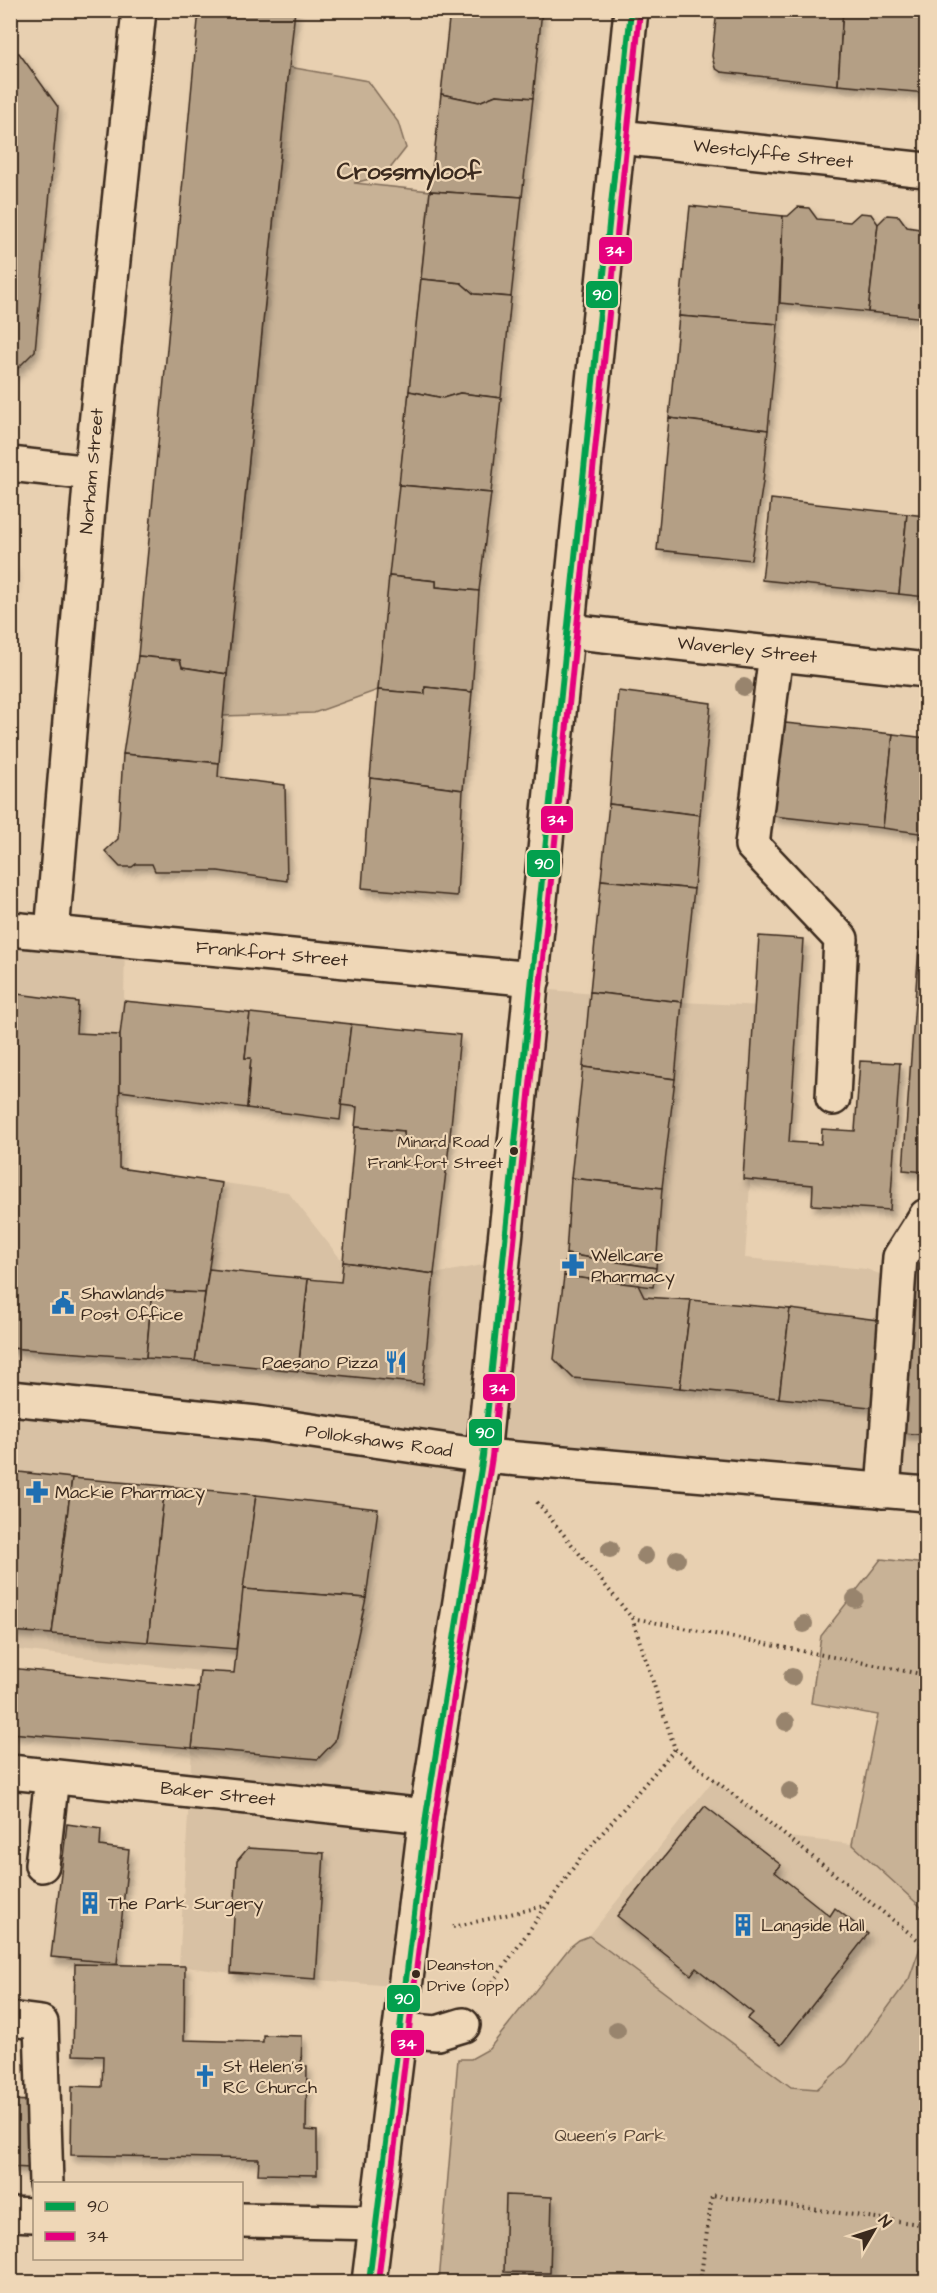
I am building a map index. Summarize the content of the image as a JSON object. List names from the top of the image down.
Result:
{
  "streets": {
    "main road": [
      "Westclyffe Street",
      "Norham Street",
      "Waverley Street",
      "Frankfort Street",
      "Pollokshaws Road",
      "Baker Street"
    ]
  },
  "crossings": [
    ["Norham Street", "Frankfort Street"]
  ],
  "districts": ["Crossmyloof"],
  "parks": ["Queen's Park"],
  "places": {
    "other": ["Minard Road / Frankfort Street", "Deanston Drive (opp)"],
    "pharmacy": ["Wellcare Pharmacy", "Mackie Pharmacy"],
    "public building": ["Shawlands Post Office"],
    "restaurant": ["Paesano Pizza"],
    "building": ["The Park Surgery", "Langside Hall"],
    "church": ["St Helen's RC Church"]
  },
  "lines": ["transit line 90", "transit line 34"],
  "legend": ["90", "34"],
  "north": "top right"
}
